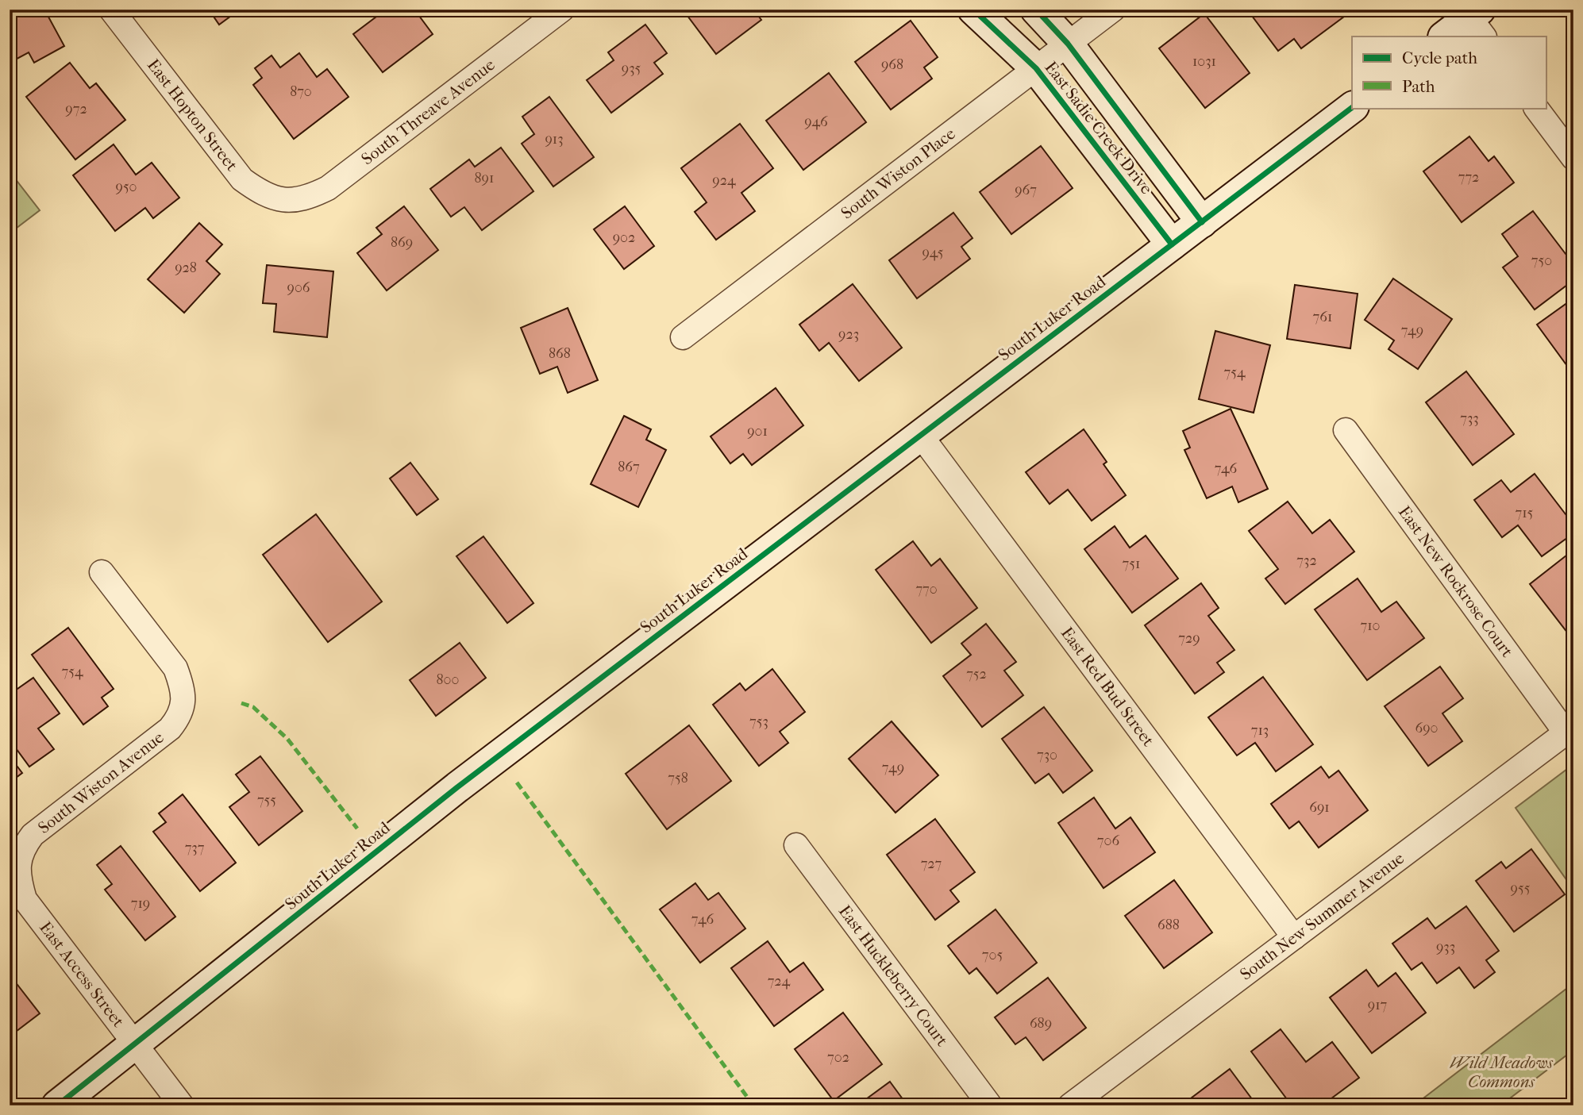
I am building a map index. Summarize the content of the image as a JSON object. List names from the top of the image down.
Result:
{
  "streets": {
    "street": [
      "South Threave Avenue",
      "East Hopton Street",
      "East Sadie Creek Drive",
      "South Wiston Place",
      "South Luker Road",
      "East New Rockrose Court",
      "East Red Bud Street",
      "South Wiston Avenue",
      "South New Summer Avenue",
      "East Access Street",
      "East Huckleberry Court"
    ]
  },
  "crossings": [
    ["South Threave Avenue", "East Hopton Street"],
    ["East Sadie Creek Drive", "South Wiston Place"],
    ["East Sadie Creek Drive", "South Luker Road"],
    ["South Luker Road", "East Red Bud Street"],
    ["South Luker Road", "East Access Street"],
    ["East New Rockrose Court", "South New Summer Avenue"],
    ["East Red Bud Street", "South New Summer Avenue"],
    ["South Wiston Avenue", "East Access Street"]
  ],
  "parks": ["Wild Meadows Commons"],
  "house_numbers": [
    "1031",
    "968",
    "935",
    "870",
    "972",
    "946",
    "913",
    "772",
    "891",
    "924",
    "950",
    "967",
    "902",
    "869",
    "945",
    "750",
    "928",
    "906",
    "761",
    "749",
    "923",
    "868",
    "754",
    "733",
    "901",
    "867",
    "746",
    "715",
    "732",
    "751",
    "770",
    "710",
    "729",
    "754",
    "752",
    "800",
    "753",
    "690",
    "713",
    "730",
    "749",
    "758",
    "755",
    "691",
    "706",
    "737",
    "727",
    "955",
    "719",
    "746",
    "688",
    "933",
    "705",
    "724",
    "917",
    "689",
    "702"
  ],
  "legend": ["Cycle path", "Path"]
}
